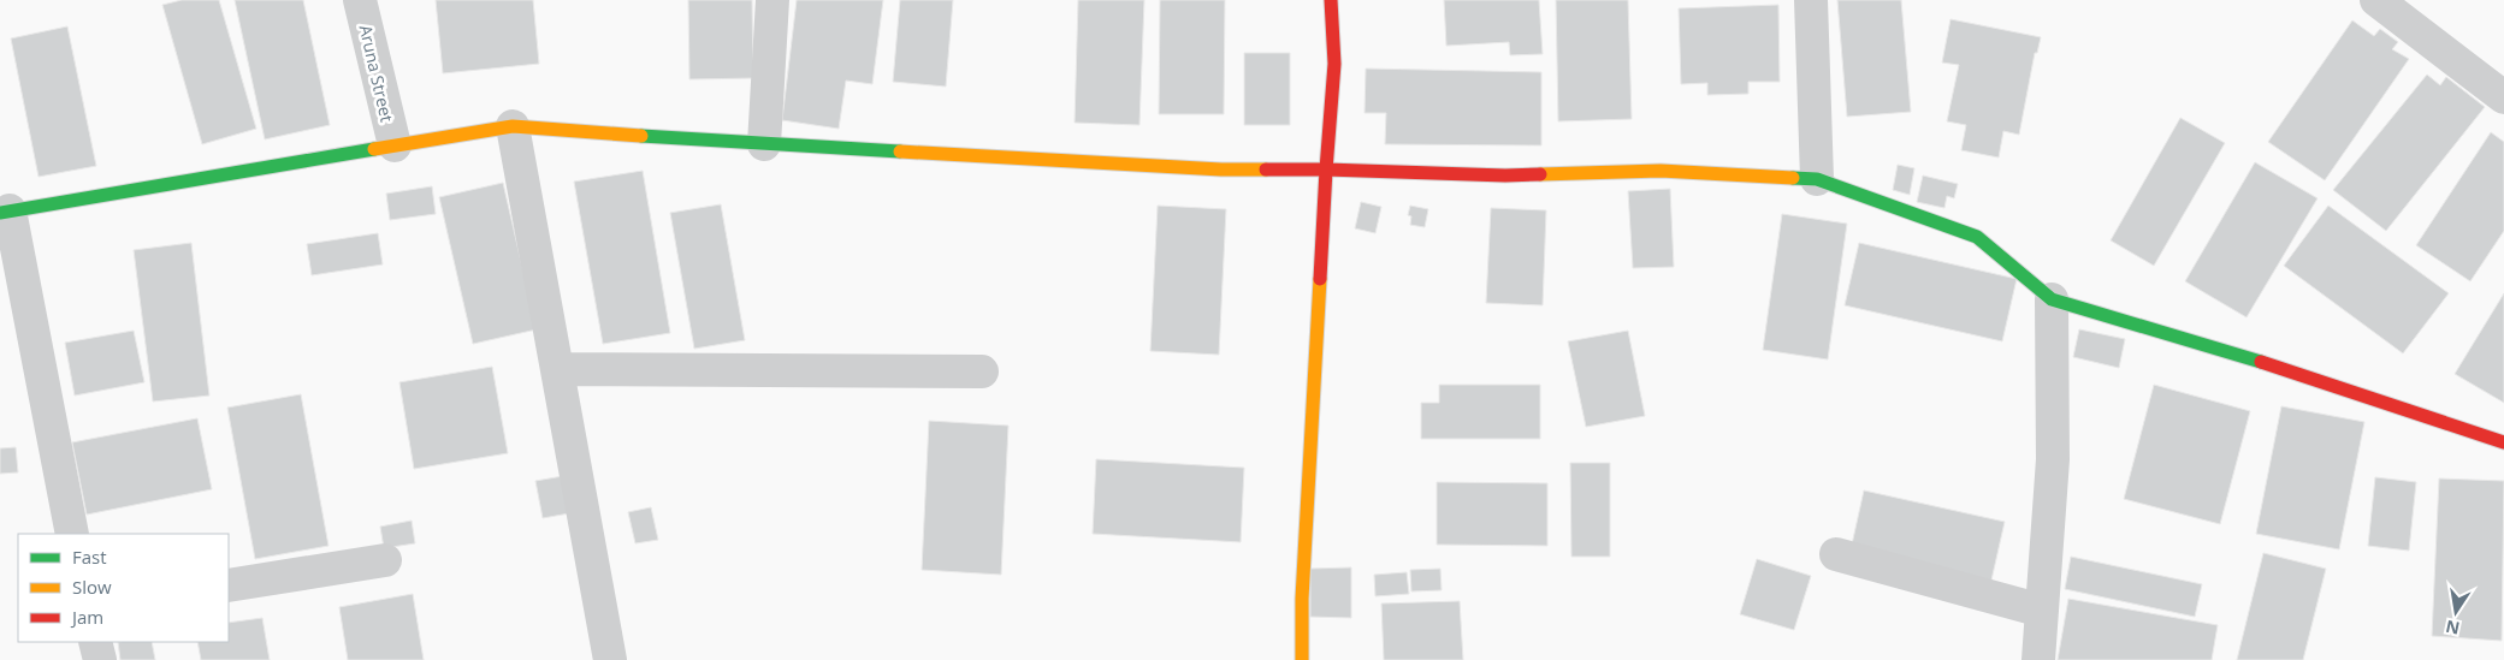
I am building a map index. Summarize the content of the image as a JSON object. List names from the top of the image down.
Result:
{
  "streets": {
    "street": ["Aruna Street"]
  },
  "legend": ["Fast", "Slow", "Jam"],
  "north": "bottom"
}
